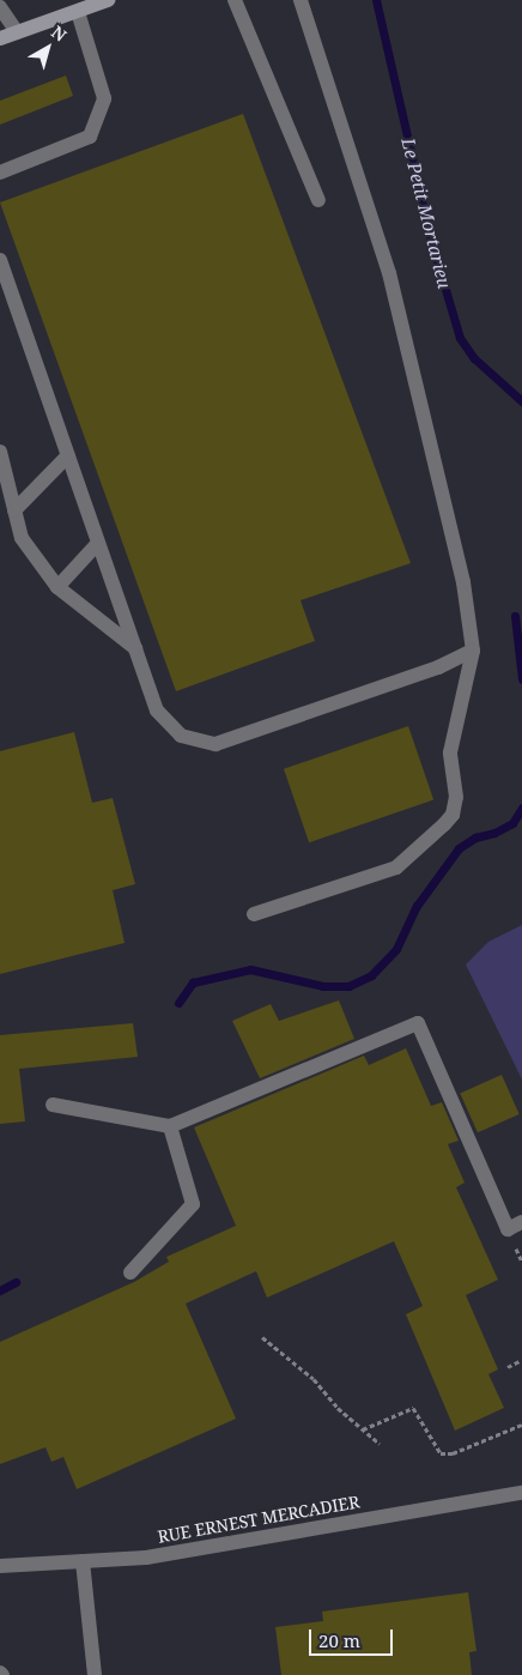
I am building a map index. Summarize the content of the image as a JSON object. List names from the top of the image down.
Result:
{
  "streets": {
    "street": ["RUE ERNEST MERCADIER"]
  },
  "water": ["Le Petit Mortarieu"],
  "scale_bar": "20 m",
  "north": "top right"
}
